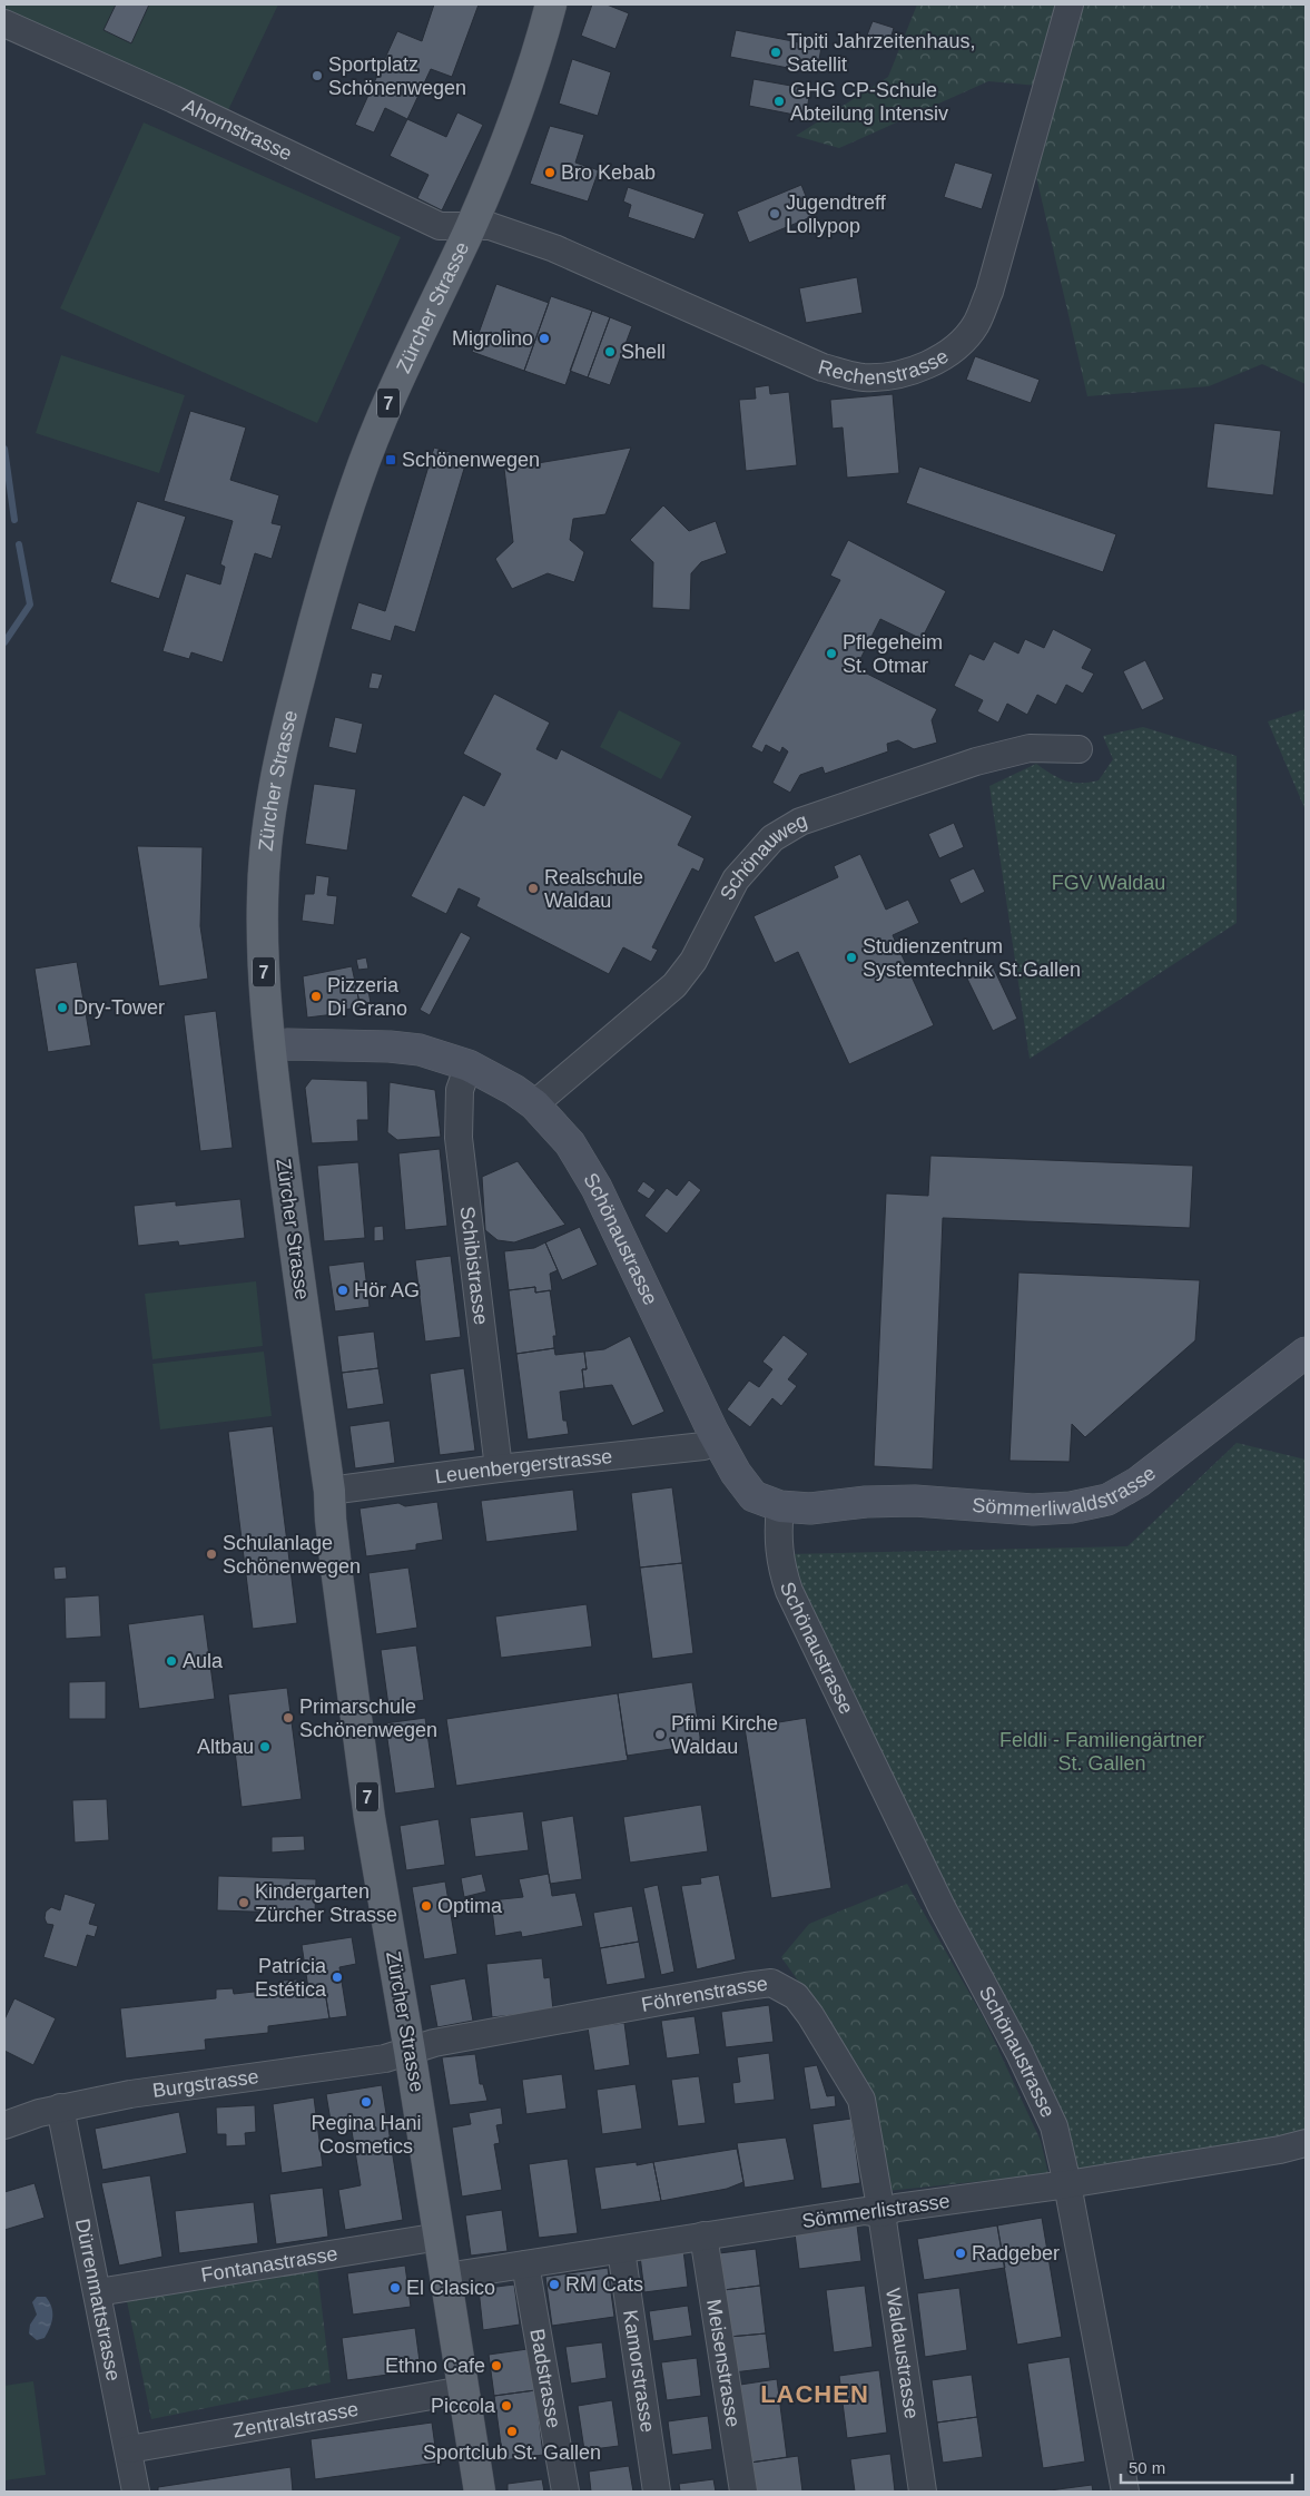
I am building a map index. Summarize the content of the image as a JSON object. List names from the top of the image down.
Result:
{
  "streets": {
    "main road": ["Zürcher Strasse", "7"],
    "street": [
      "Ahornstrasse",
      "Rechenstrasse",
      "Schönauweg",
      "Schönaustrasse",
      "Schibistrasse",
      "Leuenbergerstrasse",
      "Sömmerliwaldstrasse",
      "Föhrenstrasse",
      "Burgstrasse",
      "Sömmerlistrasse",
      "Fontanastrasse",
      "Dürrenmattstrasse",
      "Waldaustrasse",
      "Meisenstrasse",
      "Kamorstrasse",
      "Badstrasse",
      "Zentralstrasse"
    ]
  },
  "crossings": [
    ["Ahornstrasse", "Zürcher Strasse"],
    ["Ahornstrasse", "Rechenstrasse"],
    ["Zürcher Strasse", "Rechenstrasse"],
    ["Zürcher Strasse", "Schönaustrasse"],
    ["Zürcher Strasse", "Leuenbergerstrasse"],
    ["Zürcher Strasse", "Föhrenstrasse"],
    ["Zürcher Strasse", "Burgstrasse"],
    ["Zürcher Strasse", "Sömmerlistrasse"],
    ["Zürcher Strasse", "Fontanastrasse"],
    ["Zürcher Strasse", "Zentralstrasse"],
    ["Schönauweg", "Schönaustrasse"],
    ["Schönaustrasse", "Schibistrasse"],
    ["Schönaustrasse", "Leuenbergerstrasse"],
    ["Schönaustrasse", "Sömmerliwaldstrasse"],
    ["Schönaustrasse", "Sömmerlistrasse"],
    ["Schibistrasse", "Leuenbergerstrasse"],
    ["Föhrenstrasse", "Burgstrasse"],
    ["Föhrenstrasse", "Sömmerlistrasse"],
    ["Föhrenstrasse", "Waldaustrasse"],
    ["Burgstrasse", "Dürrenmattstrasse"],
    ["Sömmerlistrasse", "Waldaustrasse"],
    ["Sömmerlistrasse", "Meisenstrasse"],
    ["Sömmerlistrasse", "Kamorstrasse"],
    ["Sömmerlistrasse", "Badstrasse"],
    ["Fontanastrasse", "Dürrenmattstrasse"],
    ["Dürrenmattstrasse", "Zentralstrasse"]
  ],
  "districts": ["LACHEN"],
  "parks": ["FGV Waldau", "Feldli - Familiengärtner St. Gallen"],
  "places": {
    "other": [
      "Tipiti Jahrzeitenhaus, Satellit",
      "Sportplatz Schönenwegen",
      "GHG CP-Schule Abteilung Intensiv",
      "Bro Kebab",
      "Jugendtreff Lollypop",
      "Migrolino",
      "Shell",
      "Pflegeheim St. Otmar",
      "Realschule Waldau",
      "Studienzentrum Systemtechnik St.Gallen",
      "Pizzeria Di Grano",
      "Dry-Tower",
      "Hör AG",
      "Schulanlage Schönenwegen",
      "Aula",
      "Primarschule Schönenwegen",
      "Pfimi Kirche Waldau",
      "Altbau",
      "Kindergarten Zürcher Strasse",
      "Optima",
      "Patrícia Estética",
      "Regina Hani Cosmetics",
      "Radgeber",
      "RM Cats",
      "El Clasico",
      "Ethno Cafe",
      "Piccola",
      "Sportclub St. Gallen"
    ],
    "transit": ["Schönenwegen"]
  },
  "scale_bar": "50 m"
}
